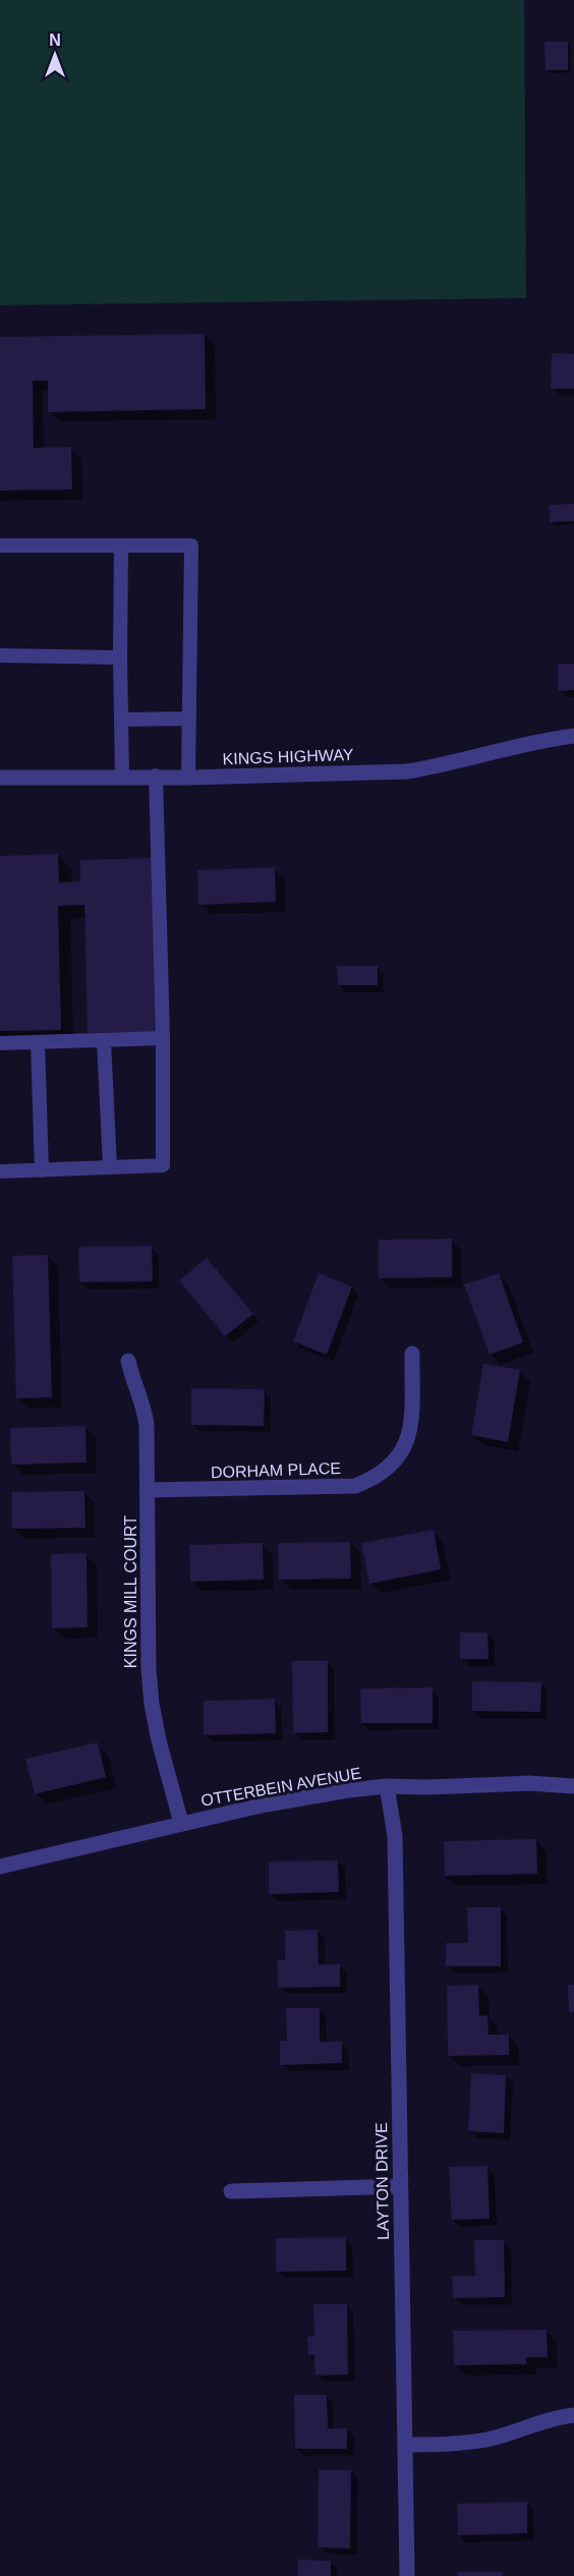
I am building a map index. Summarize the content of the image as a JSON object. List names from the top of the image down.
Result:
{
  "streets": {
    "street": [
      "KINGS HIGHWAY",
      "DORHAM PLACE",
      "KINGS MILL COURT",
      "OTTERBEIN AVENUE",
      "LAYTON DRIVE"
    ]
  },
  "crossings": [
    ["DORHAM PLACE", "KINGS MILL COURT"],
    ["KINGS MILL COURT", "OTTERBEIN AVENUE"],
    ["OTTERBEIN AVENUE", "LAYTON DRIVE"]
  ],
  "north": "top"
}
